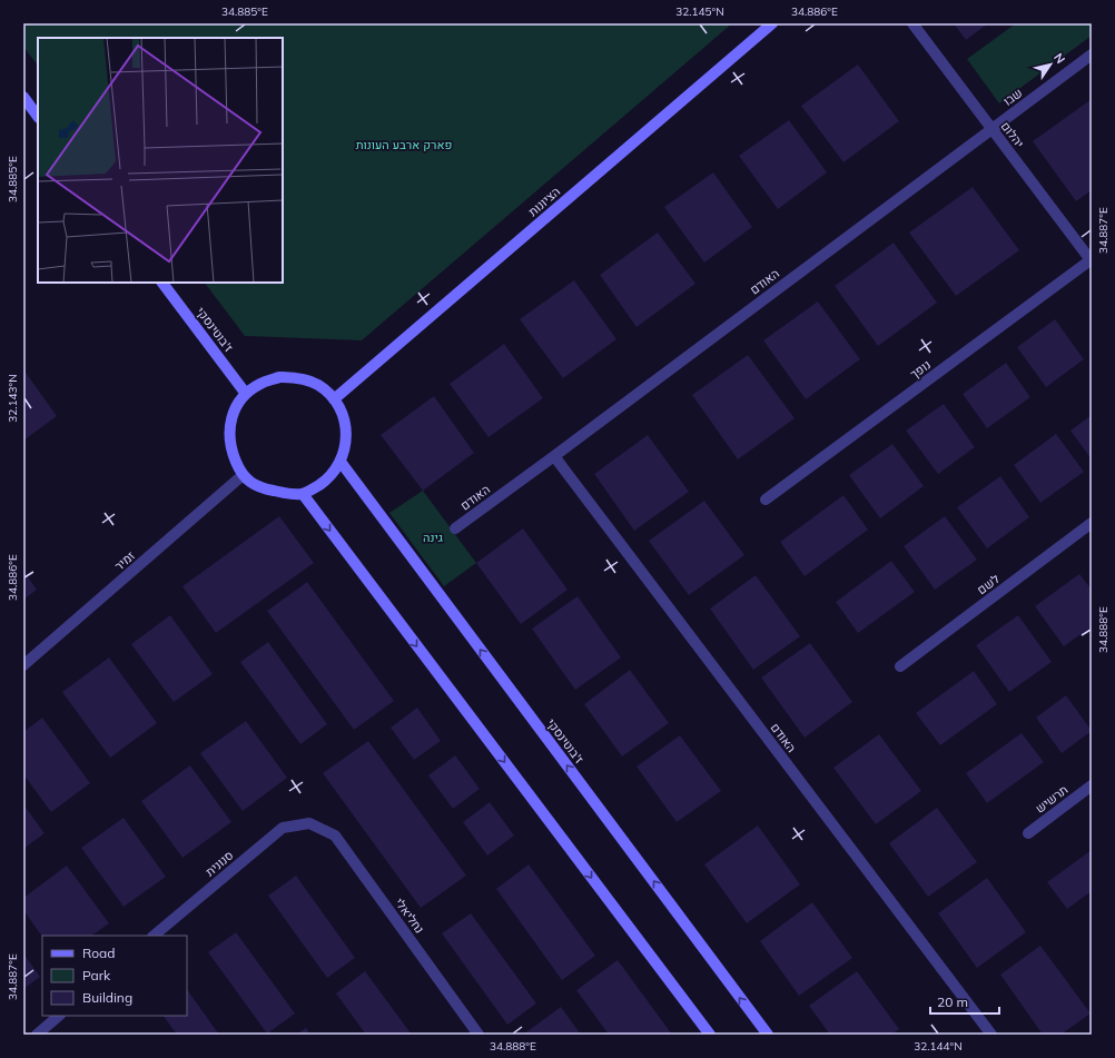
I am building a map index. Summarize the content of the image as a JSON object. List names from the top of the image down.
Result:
{
  "streets": {
    "street": [
      "שבו",
      "יהלום",
      "הציונות",
      "האודם",
      "ז'בוטינסקי",
      "נופך",
      "זמיר",
      "לשם",
      "תרשיש",
      "סנונית",
      "נחליאלי"
    ]
  },
  "crossings": [
    ["שבו", "יהלום"],
    ["שבו", "האודם"],
    ["יהלום", "האודם"],
    ["יהלום", "נופך"],
    ["הציונות", "ז'בוטינסקי"],
    ["הציונות", "זמיר"],
    ["ז'בוטינסקי", "זמיר"],
    ["סנונית", "נחליאלי"]
  ],
  "parks": ["פארק ארבע העונות", "גינה"],
  "legend": ["Road", "Park", "Building"],
  "scale_bar": "20 m",
  "north": "top right",
  "coordinates": [
    "34.885°E",
    "32.145°N",
    "34.886°E",
    "34.887°E",
    "32.143°N",
    "34.888°E",
    "32.144°N"
  ]
}
